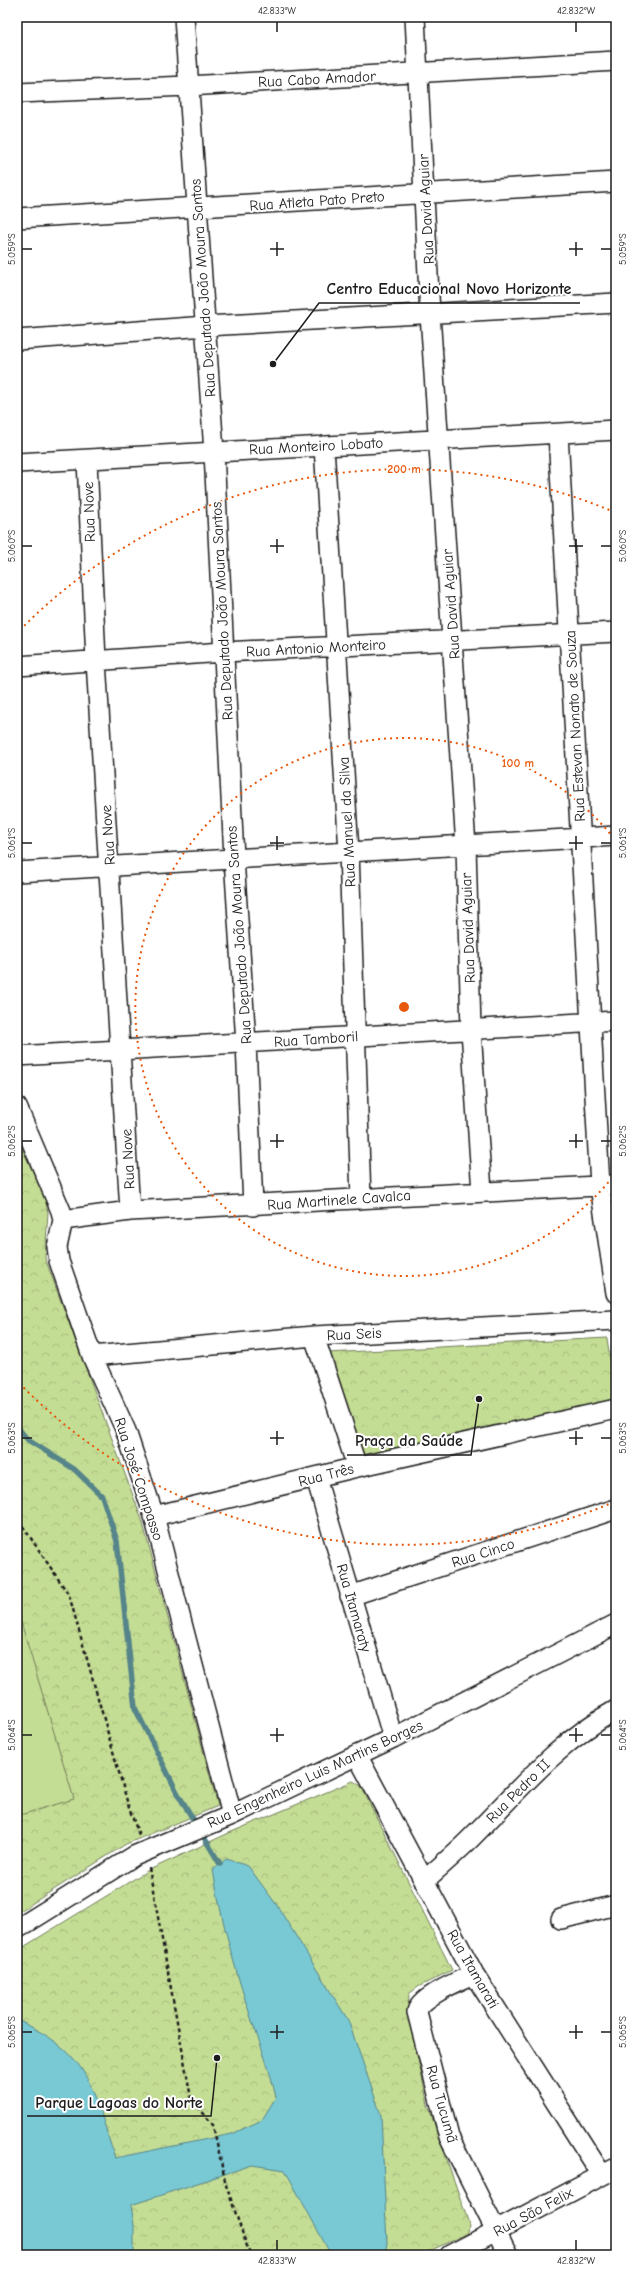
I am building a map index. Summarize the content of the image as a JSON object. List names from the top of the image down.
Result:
{
  "streets": {
    "street": [
      "Rua Cabo Amador",
      "Rua Atleta Pato Preto",
      "Rua David Aguiar",
      "Rua Deputado João Moura Santos",
      "Rua Monteiro Lobato",
      "Rua Nove",
      "Rua Antonio Monteiro",
      "Rua Estevan Nonato de Souza",
      "Rua Manuel da Silva",
      "Rua Tamboril",
      "Rua Martinele Cavalca",
      "Rua Seis",
      "Rua Três",
      "Rua José Compasso",
      "Rua Cinco",
      "Rua Itamaraty",
      "Rua Engenheiro Luis Martins Borges",
      "Rua Pedro II",
      "Rua Itamarati",
      "Rua Tucumã",
      "Rua São Felix"
    ]
  },
  "crossings": [
    ["Rua Cabo Amador", "Rua David Aguiar"],
    ["Rua Cabo Amador", "Rua Deputado João Moura Santos"],
    ["Rua Atleta Pato Preto", "Rua David Aguiar"],
    ["Rua Atleta Pato Preto", "Rua Deputado João Moura Santos"],
    ["Rua David Aguiar", "Rua Monteiro Lobato"],
    ["Rua David Aguiar", "Rua Antonio Monteiro"],
    ["Rua David Aguiar", "Rua Tamboril"],
    ["Rua David Aguiar", "Rua Martinele Cavalca"],
    ["Rua Deputado João Moura Santos", "Rua Monteiro Lobato"],
    ["Rua Deputado João Moura Santos", "Rua Antonio Monteiro"],
    ["Rua Deputado João Moura Santos", "Rua Tamboril"],
    ["Rua Deputado João Moura Santos", "Rua Martinele Cavalca"],
    ["Rua Monteiro Lobato", "Rua Nove"],
    ["Rua Monteiro Lobato", "Rua Estevan Nonato de Souza"],
    ["Rua Monteiro Lobato", "Rua Manuel da Silva"],
    ["Rua Nove", "Rua Antonio Monteiro"],
    ["Rua Nove", "Rua Tamboril"],
    ["Rua Nove", "Rua Martinele Cavalca"],
    ["Rua Antonio Monteiro", "Rua Estevan Nonato de Souza"],
    ["Rua Antonio Monteiro", "Rua Manuel da Silva"],
    ["Rua Estevan Nonato de Souza", "Rua Tamboril"],
    ["Rua Estevan Nonato de Souza", "Rua Martinele Cavalca"],
    ["Rua Manuel da Silva", "Rua Tamboril"],
    ["Rua Manuel da Silva", "Rua Martinele Cavalca"],
    ["Rua Martinele Cavalca", "Rua José Compasso"],
    ["Rua Seis", "Rua José Compasso"],
    ["Rua Três", "Rua José Compasso"],
    ["Rua Três", "Rua Itamaraty"],
    ["Rua José Compasso", "Rua Engenheiro Luis Martins Borges"],
    ["Rua Cinco", "Rua Itamaraty"],
    ["Rua Itamaraty", "Rua Engenheiro Luis Martins Borges"],
    ["Rua Engenheiro Luis Martins Borges", "Rua Itamarati"],
    ["Rua Pedro II", "Rua Itamarati"],
    ["Rua Itamarati", "Rua Tucumã"],
    ["Rua Itamarati", "Rua São Felix"],
    ["Rua Tucumã", "Rua São Felix"]
  ],
  "places": ["Centro Educacional Novo Horizonte", "Praça da Saúde", "Parque Lagoas do Norte"],
  "coordinates": [
    "42.833°W",
    "42.832°W",
    "5.059°S",
    "5.060°S",
    "5.061°S",
    "5.062°S",
    "5.063°S",
    "5.064°S",
    "5.065°S"
  ],
  "rings": ["200 m", "100 m"]
}
